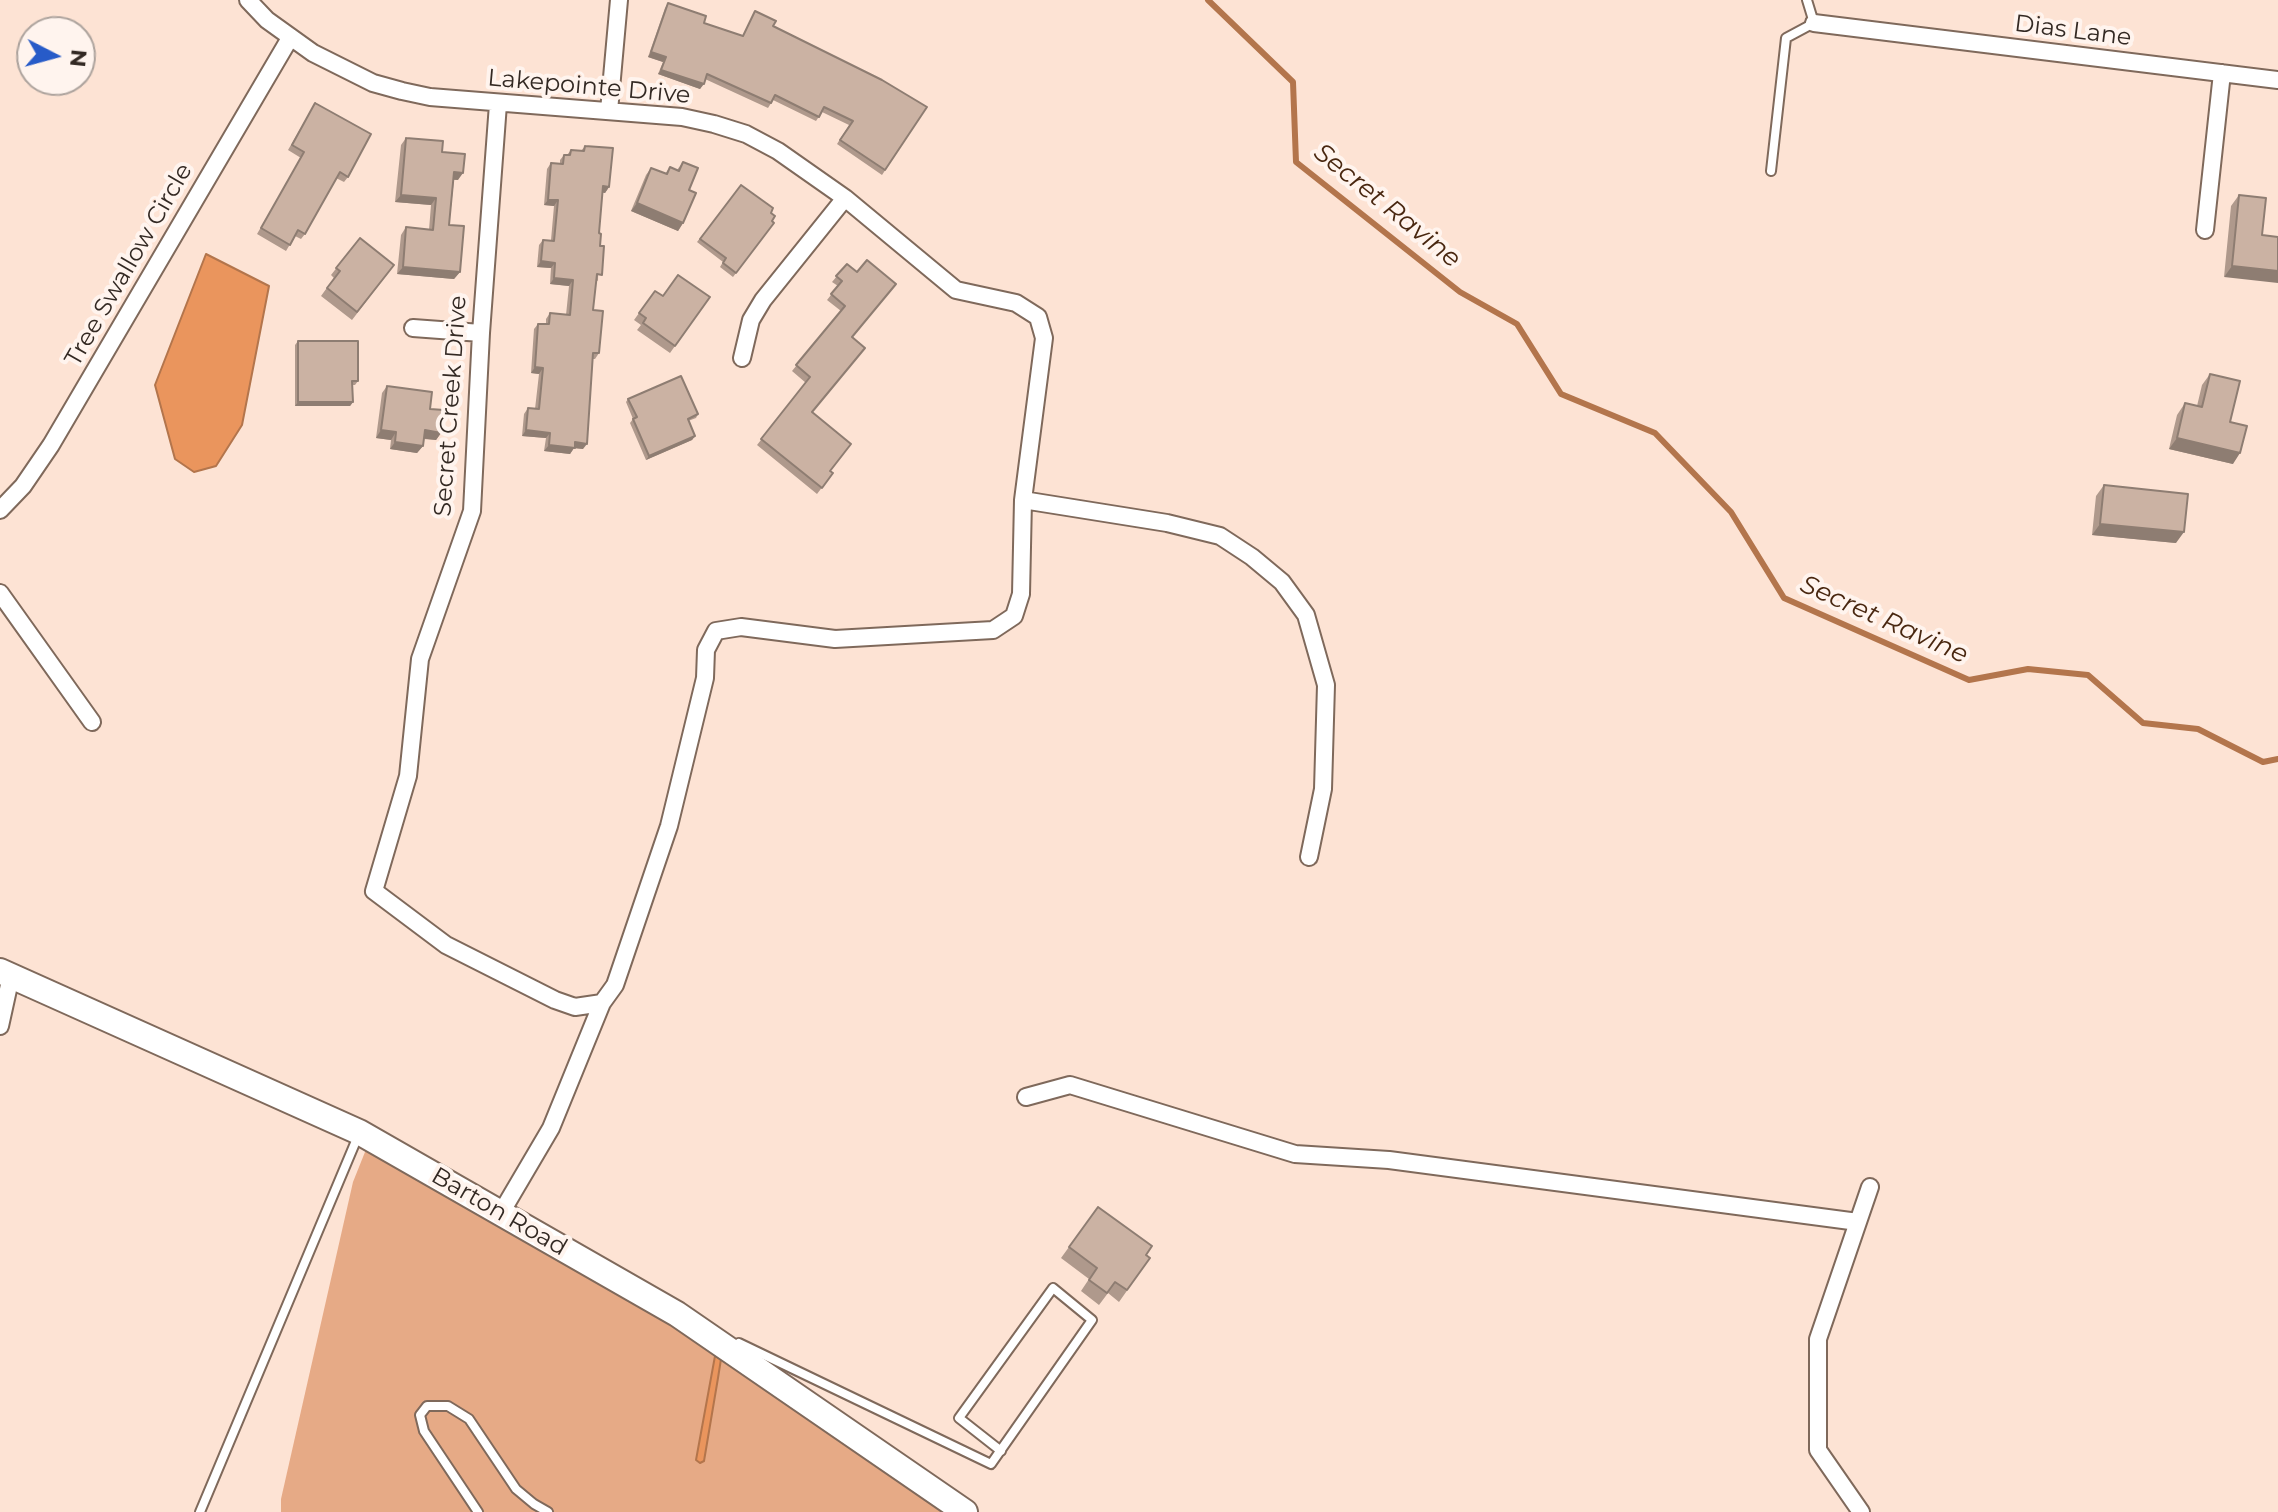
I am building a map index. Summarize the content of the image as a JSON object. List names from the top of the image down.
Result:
{
  "streets": {
    "street": [
      "Dias Lane",
      "Lakepointe Drive",
      "Tree Swallow Circle",
      "Secret Creek Drive",
      "Barton Road"
    ]
  },
  "crossings": [
    ["Lakepointe Drive", "Tree Swallow Circle"],
    ["Lakepointe Drive", "Secret Creek Drive"]
  ],
  "water": ["Secret Ravine"],
  "north": "right"
}
